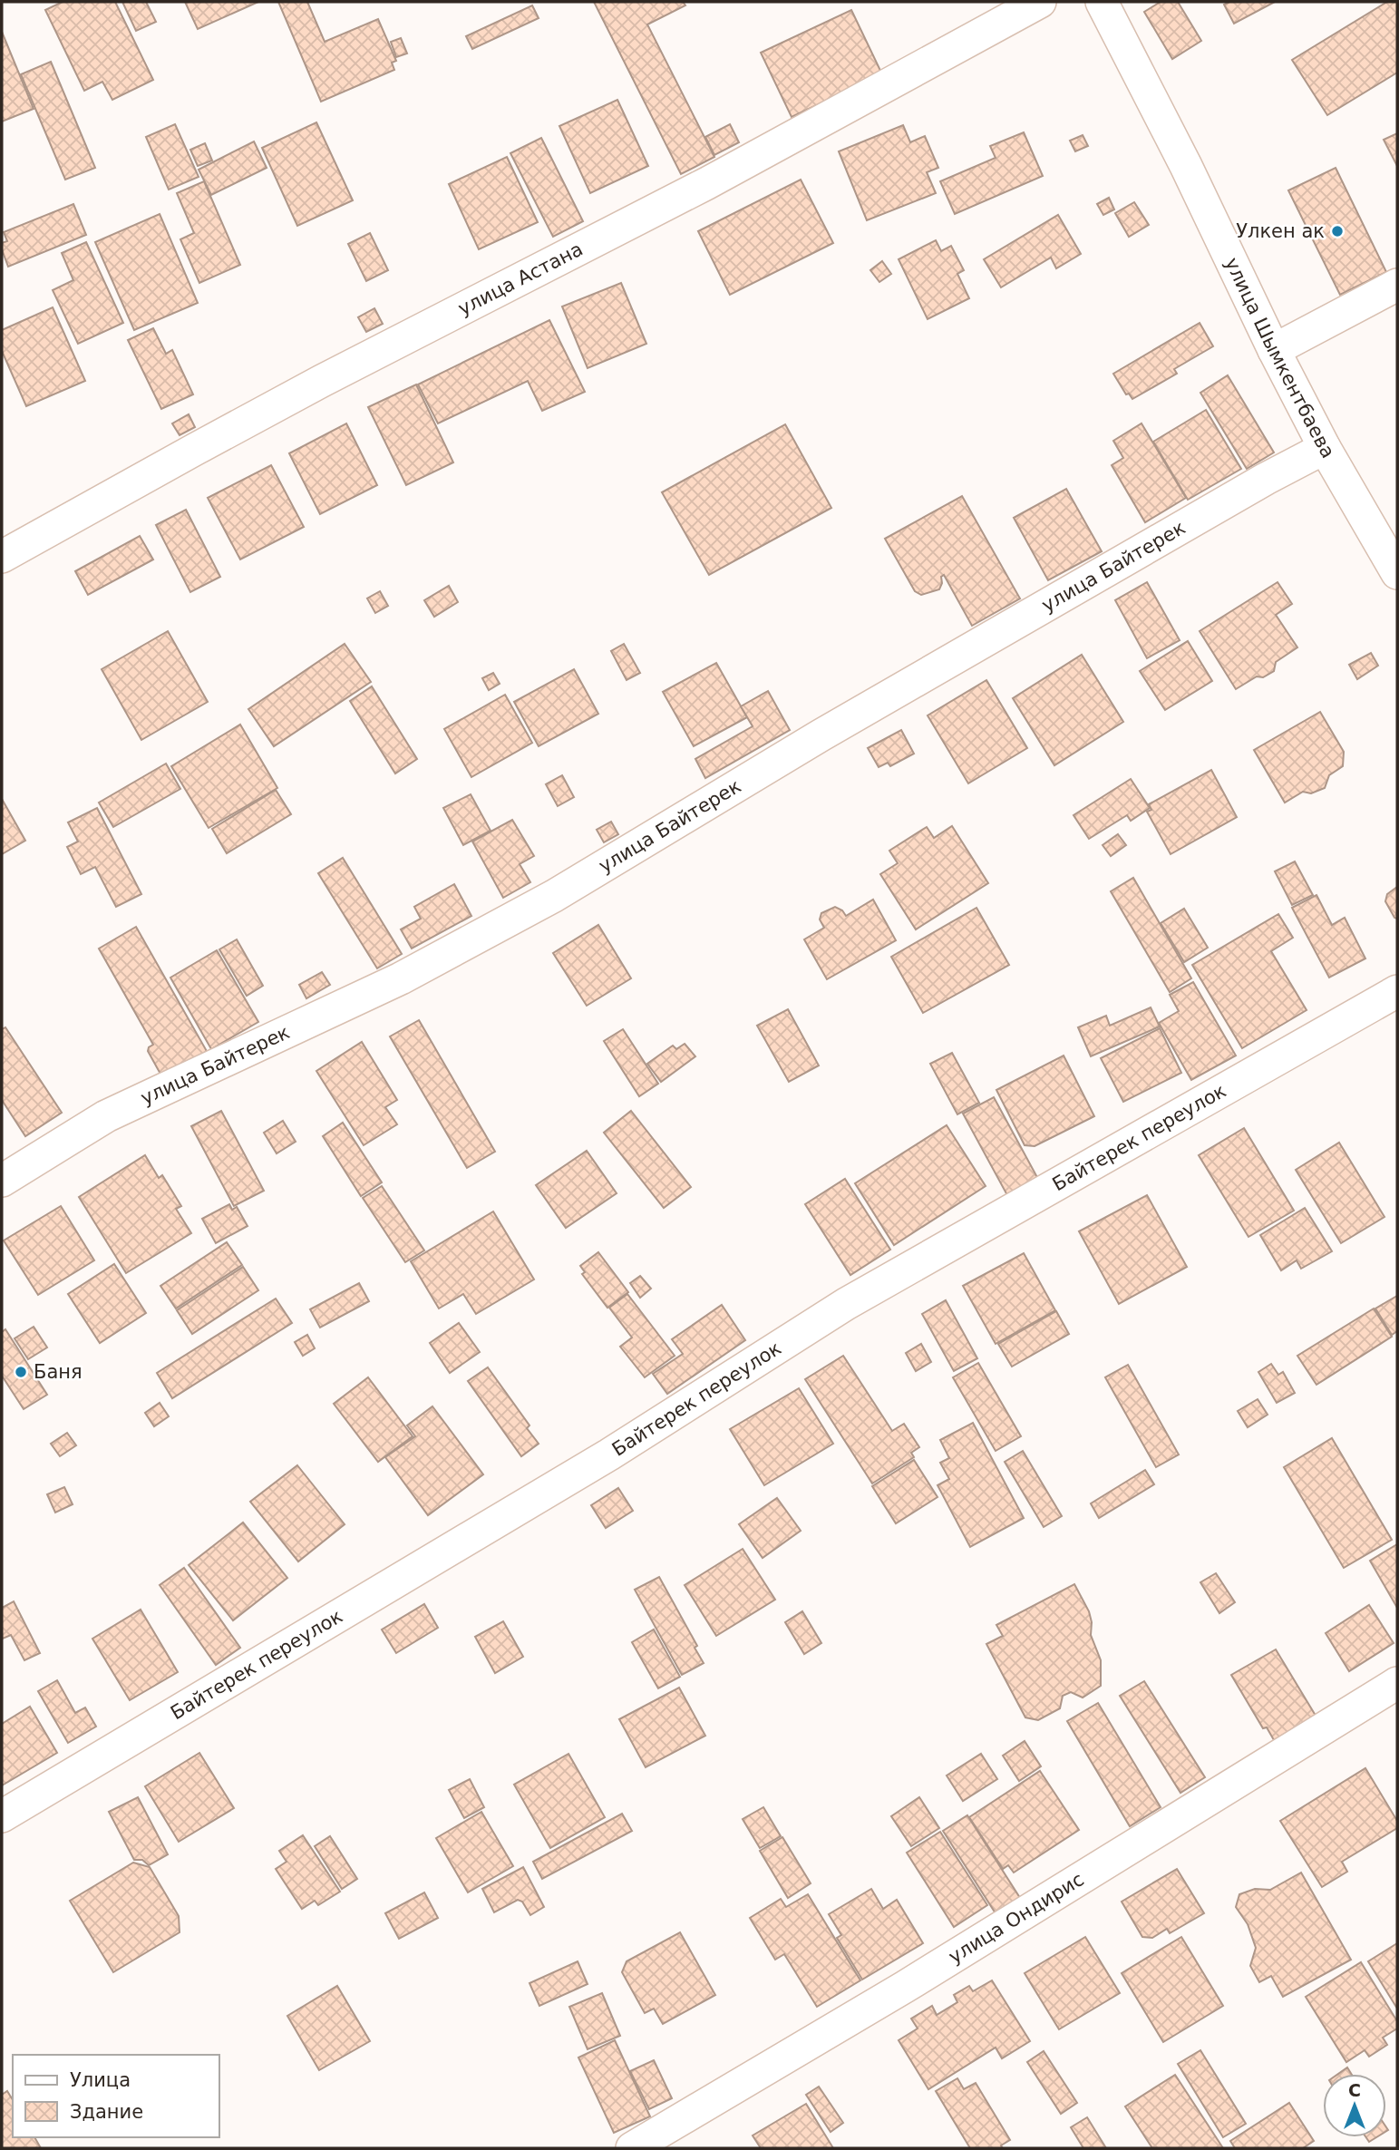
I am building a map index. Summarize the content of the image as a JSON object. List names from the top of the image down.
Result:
{
  "streets": {
    "street": [
      "улица Астана",
      "улица Шымкентбаева",
      "улица Байтерек",
      "Байтерек переулок",
      "улица Ондирис"
    ]
  },
  "crossings": [
    ["улица Шымкентбаева", "улица Байтерек"]
  ],
  "places": ["Улкен ак", "Баня"],
  "legend": ["Улица", "Здание"],
  "north": "top"
}
